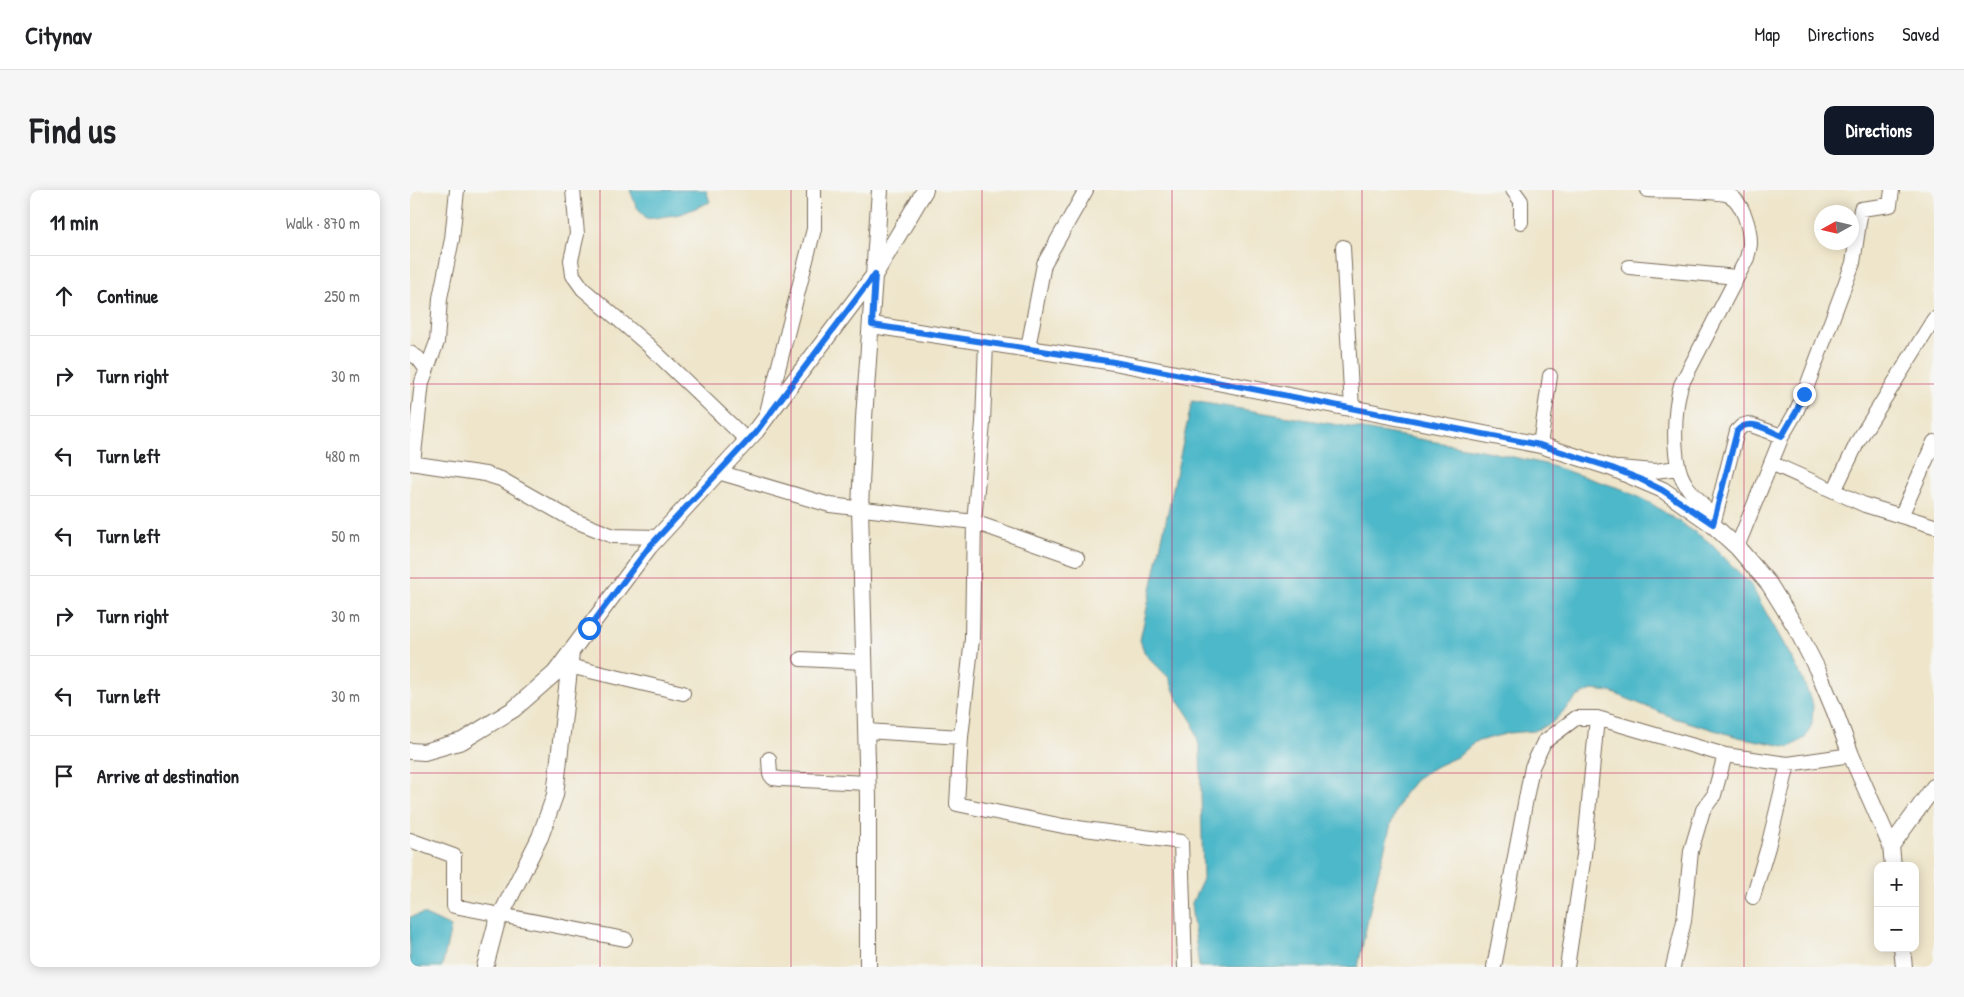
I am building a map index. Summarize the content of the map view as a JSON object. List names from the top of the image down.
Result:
{
  "north": "left",
  "page": {
    "header": "Citynav",
    "nav": ["Map", "Directions", "Saved"],
    "buttons": "Directions",
    "title": "Find us",
    "heading": ["11 min", "Walk · 870 m"],
    "list": [
      ["Continue", "250 m"],
      ["Turn right", "30 m"],
      ["Turn left", "480 m"],
      ["Turn left", "50 m"],
      ["Turn right", "30 m"],
      ["Turn left", "30 m"],
      "Arrive at destination"
    ],
    "map_buttons": ["+", "−"]
  }
}
